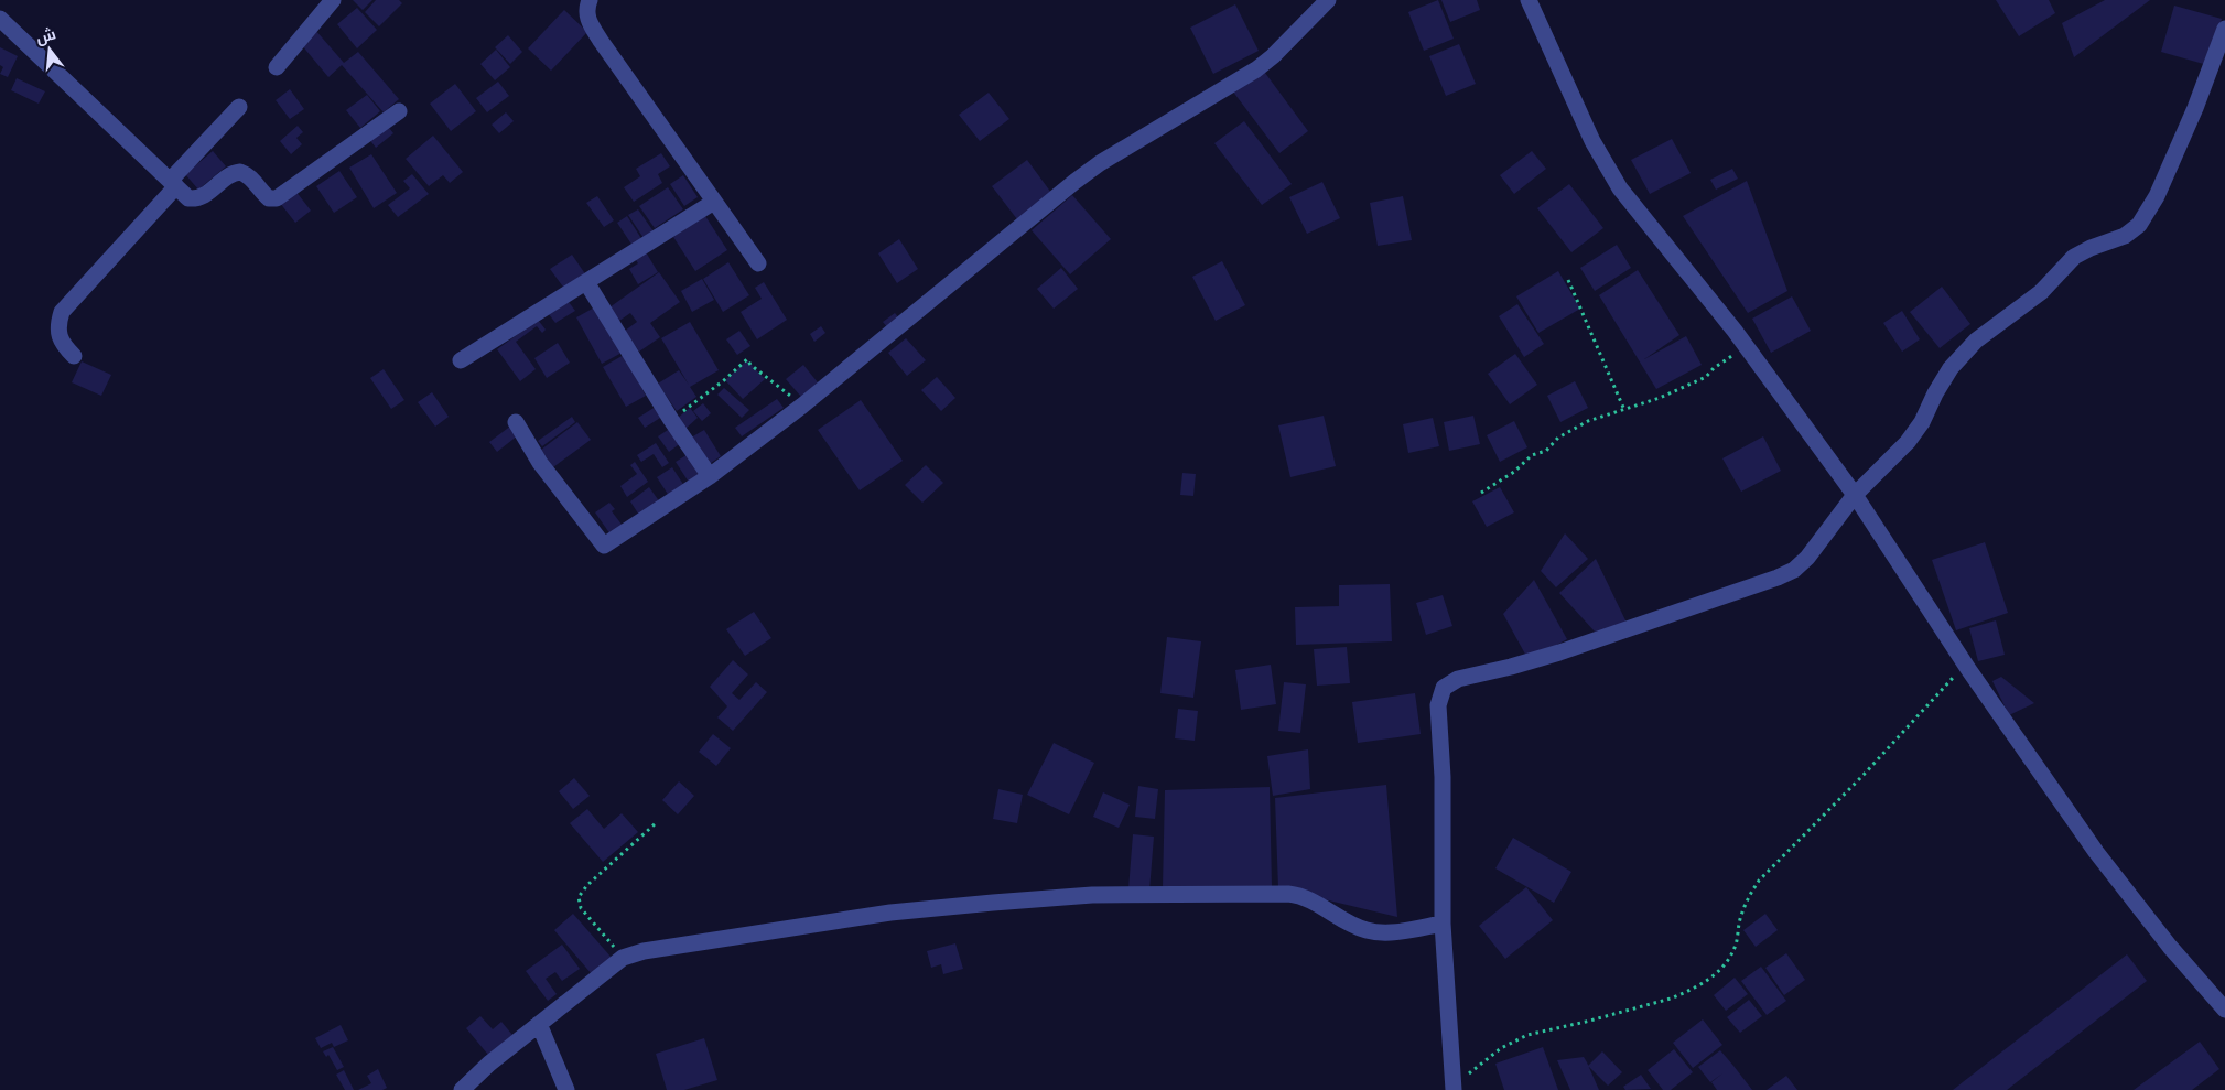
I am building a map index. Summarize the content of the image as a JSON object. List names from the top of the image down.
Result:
{
  "north": "top"
}
